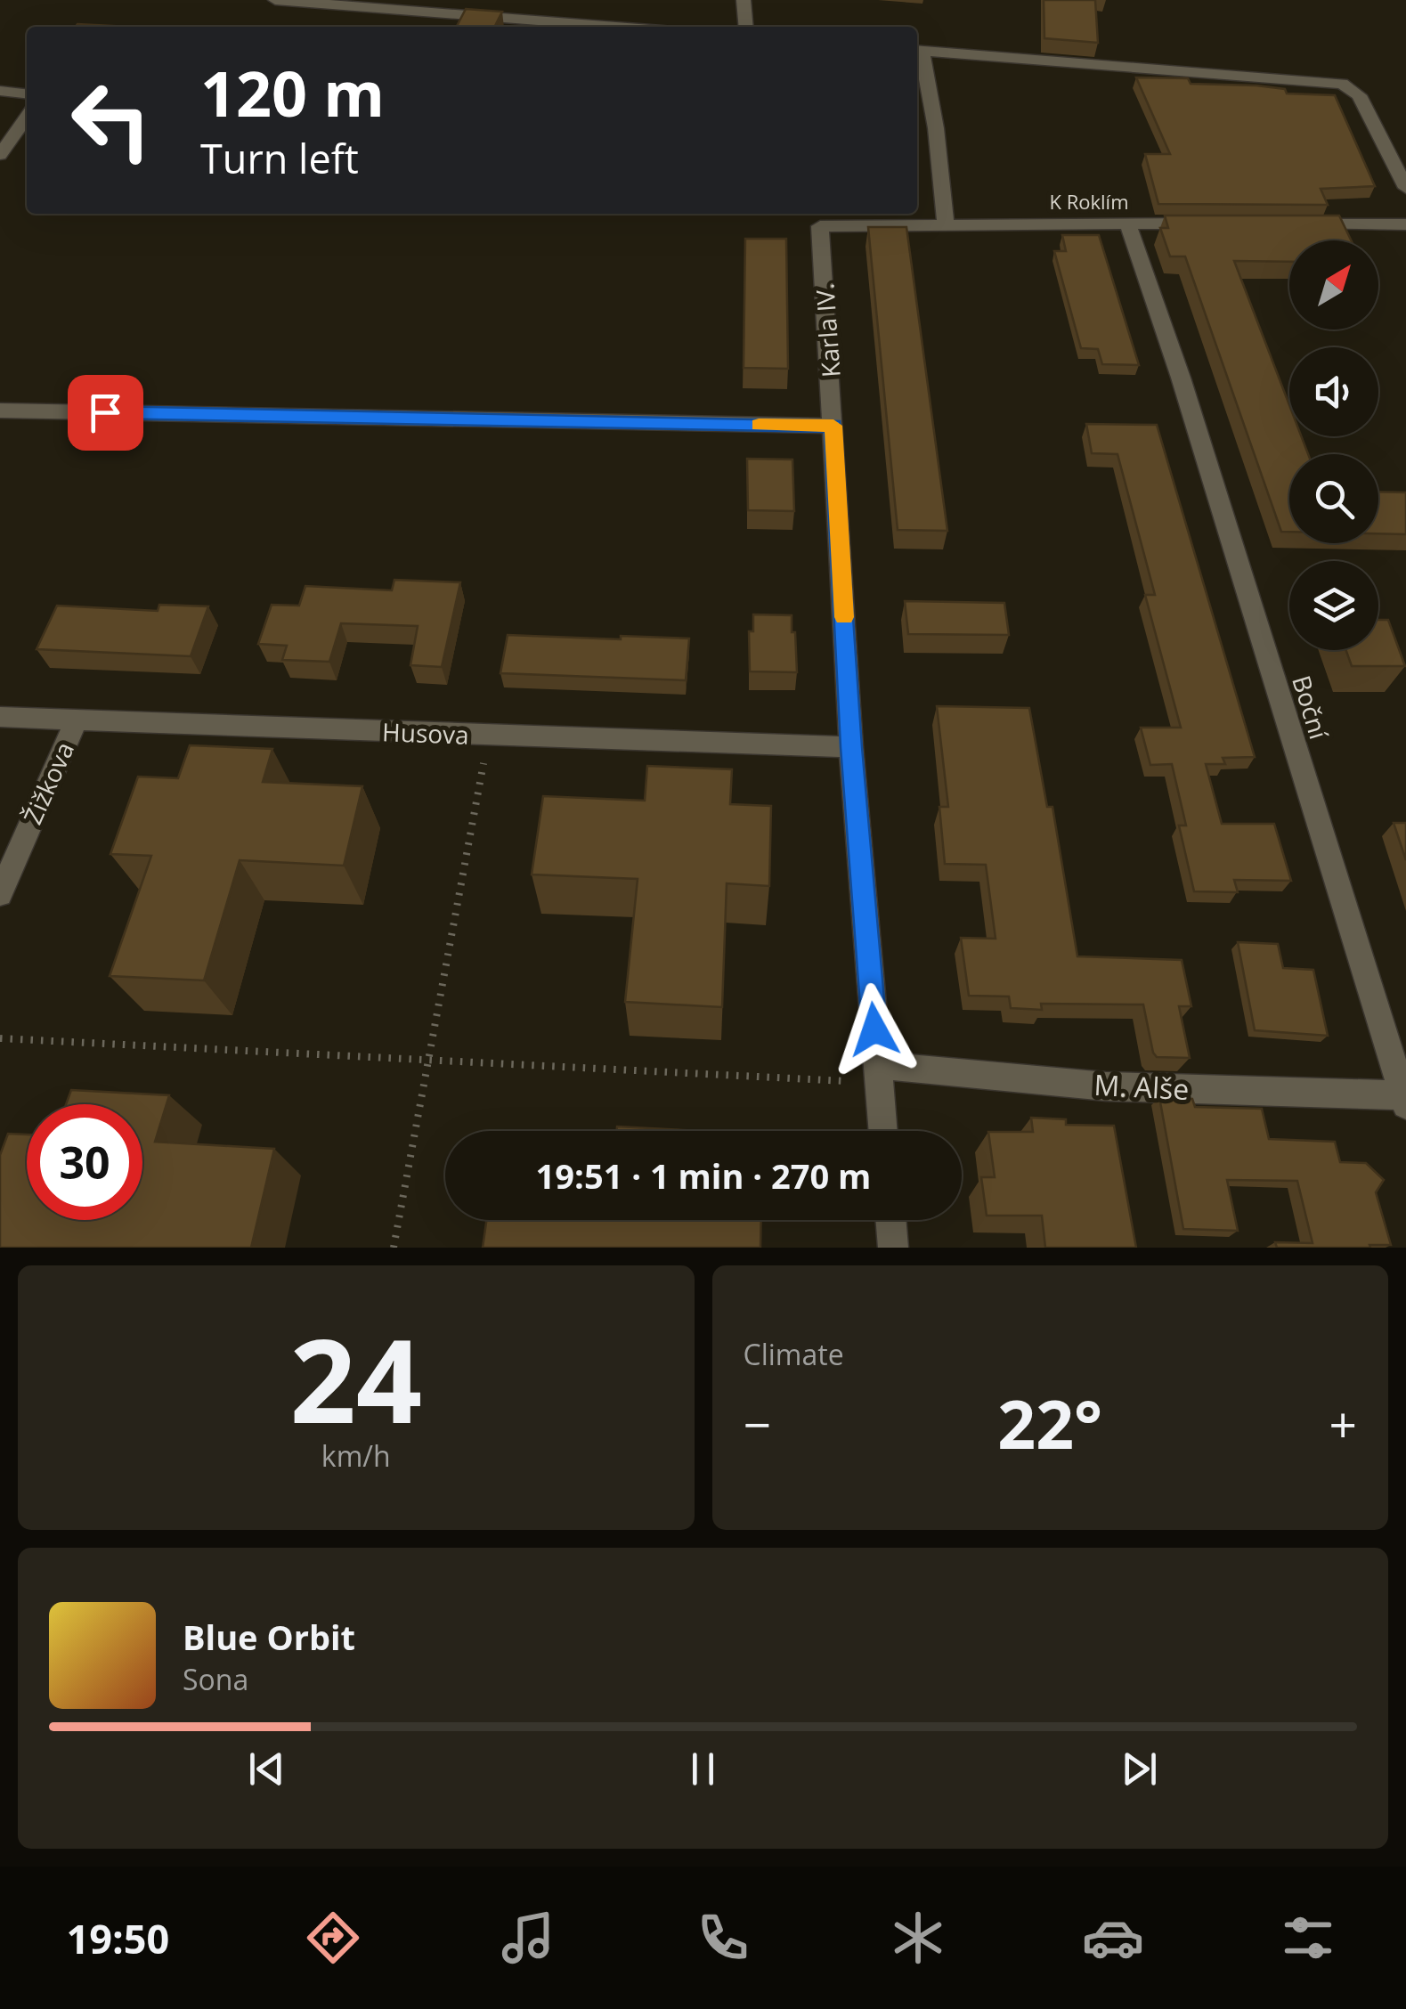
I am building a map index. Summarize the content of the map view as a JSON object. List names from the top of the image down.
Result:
{
  "streets": {
    "street": [
      "K Roklím",
      "Karla IV.",
      "Boční",
      "Husova",
      "Žižkova",
      "M. Alše"
    ]
  },
  "crossings": [
    ["K Roklím", "Karla IV."],
    ["K Roklím", "Boční"],
    ["Karla IV.", "Husova"],
    ["Karla IV.", "M. Alše"],
    ["Boční", "M. Alše"],
    ["Husova", "Žižkova"]
  ],
  "north": "top right",
  "page": {
    "turn": ["120 m", "Turn left"],
    "limit": "30",
    "trip": "19:51 · 1 min · 270 m",
    "tile": [
      ["24", "km/h"],
      "Climate"
    ],
    "heat": ["−", "22°", "+"],
    "song": ["Blue Orbit", "Sona"],
    "tabs": "19:50"
  }
}
